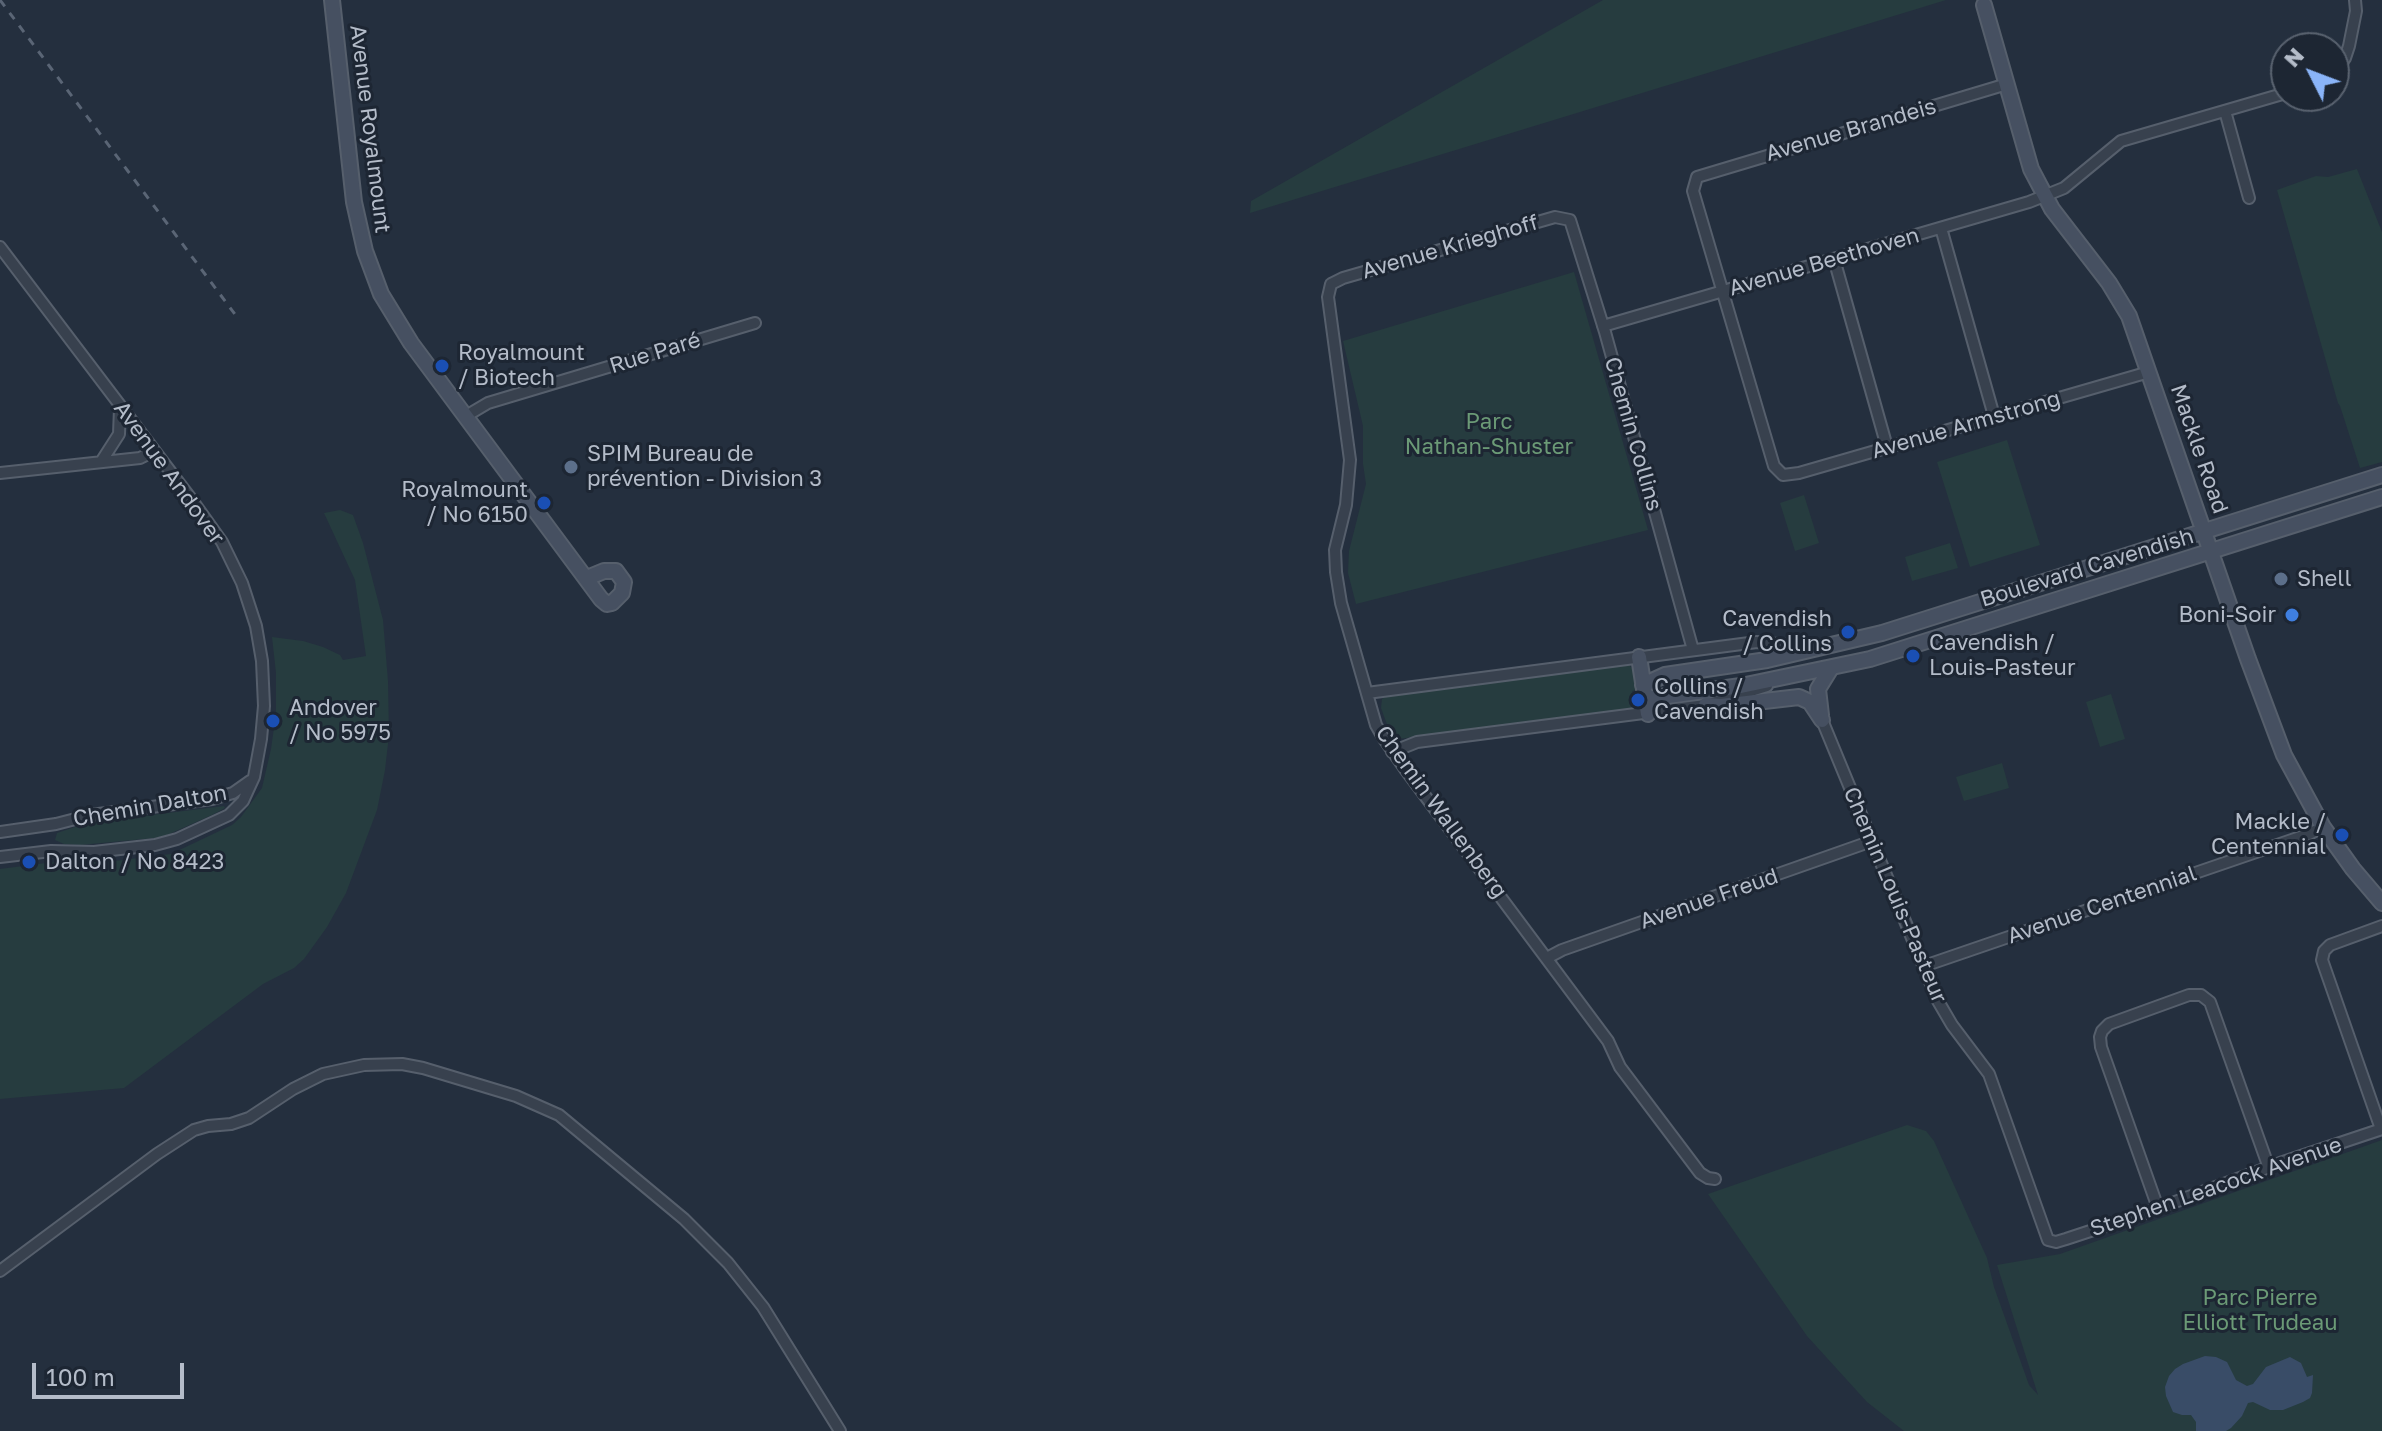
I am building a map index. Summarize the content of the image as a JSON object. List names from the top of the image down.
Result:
{
  "streets": {
    "main road": ["Avenue Royalmount", "Mackle Road", "Boulevard Cavendish"],
    "street": [
      "Avenue Brandeis",
      "Avenue Krieghoff",
      "Avenue Beethoven",
      "Rue Paré",
      "Avenue Armstrong",
      "Chemin Collins",
      "Avenue Andover",
      "Chemin Dalton",
      "Chemin Wallenberg",
      "Chemin Louis-Pasteur",
      "Avenue Freud",
      "Avenue Centennial",
      "Stephen Leacock Avenue"
    ]
  },
  "crossings": [
    ["Avenue Royalmount", "Rue Paré"],
    ["Avenue Brandeis", "Avenue Beethoven"],
    ["Avenue Brandeis", "Avenue Armstrong"],
    ["Avenue Brandeis", "Mackle Road"],
    ["Avenue Krieghoff", "Chemin Collins"],
    ["Avenue Krieghoff", "Chemin Wallenberg"],
    ["Avenue Beethoven", "Avenue Armstrong"],
    ["Avenue Beethoven", "Chemin Collins"],
    ["Avenue Beethoven", "Mackle Road"],
    ["Avenue Armstrong", "Mackle Road"],
    ["Chemin Collins", "Boulevard Cavendish"],
    ["Mackle Road", "Boulevard Cavendish"],
    ["Mackle Road", "Avenue Centennial"],
    ["Avenue Andover", "Chemin Dalton"],
    ["Boulevard Cavendish", "Chemin Wallenberg"],
    ["Chemin Wallenberg", "Avenue Freud"],
    ["Chemin Louis-Pasteur", "Avenue Freud"],
    ["Chemin Louis-Pasteur", "Avenue Centennial"],
    ["Chemin Louis-Pasteur", "Stephen Leacock Avenue"]
  ],
  "parks": ["Parc Nathan-Shuster", "Parc Pierre Elliott Trudeau"],
  "places": [
    "Royalmount / Biotech",
    "SPIM Bureau de prévention - Division 3",
    "Royalmount / No 6150",
    "Shell",
    "Boni-Soir",
    "Cavendish / Collins",
    "Cavendish / Louis-Pasteur",
    "Collins / Cavendish",
    "Andover / No 5975",
    "Mackle / Centennial",
    "Dalton / No 8423"
  ],
  "scale_bar": "100 m",
  "north": "top left"
}
